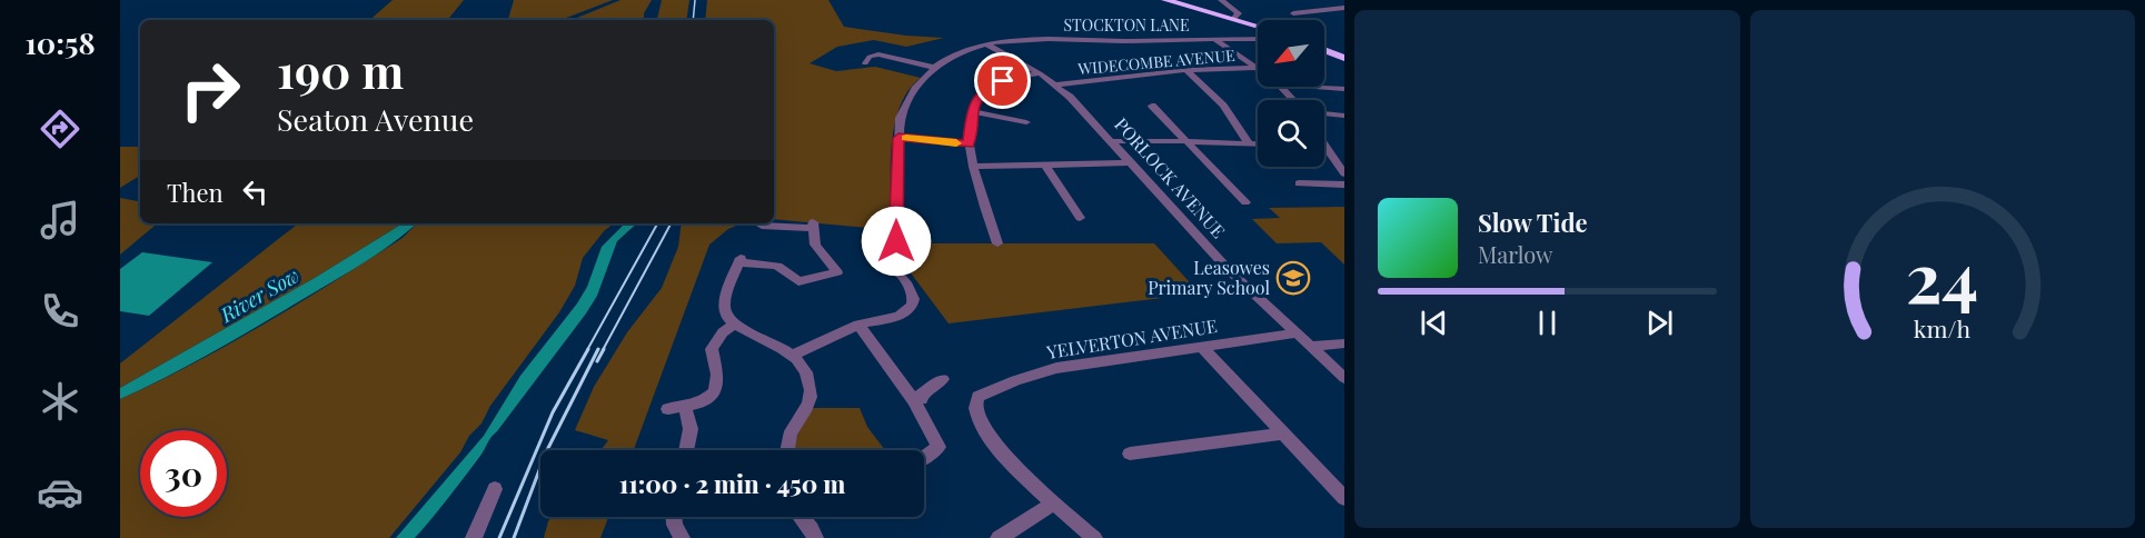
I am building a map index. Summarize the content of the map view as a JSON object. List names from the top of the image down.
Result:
{
  "streets": {
    "street": [
      "STOCKTON LANE",
      "WIDECOMBE AVENUE",
      "PORLOCK AVENUE",
      "YELVERTON AVENUE"
    ]
  },
  "crossings": [
    ["STOCKTON LANE", "PORLOCK AVENUE"],
    ["WIDECOMBE AVENUE", "PORLOCK AVENUE"],
    ["PORLOCK AVENUE", "YELVERTON AVENUE"]
  ],
  "water": ["River Sow"],
  "places": {
    "school or university": ["Leasowes Primary School"]
  },
  "north": "bottom left",
  "page": {
    "tabs": "10:58",
    "turn": ["190 m", "Seaton Avenue"],
    "then": "Then",
    "song": ["Slow Tide", "Marlow"],
    "limit": "30",
    "trip": "11:00 · 2 min · 450 m",
    "gauge": ["24", "km/h"]
  }
}
